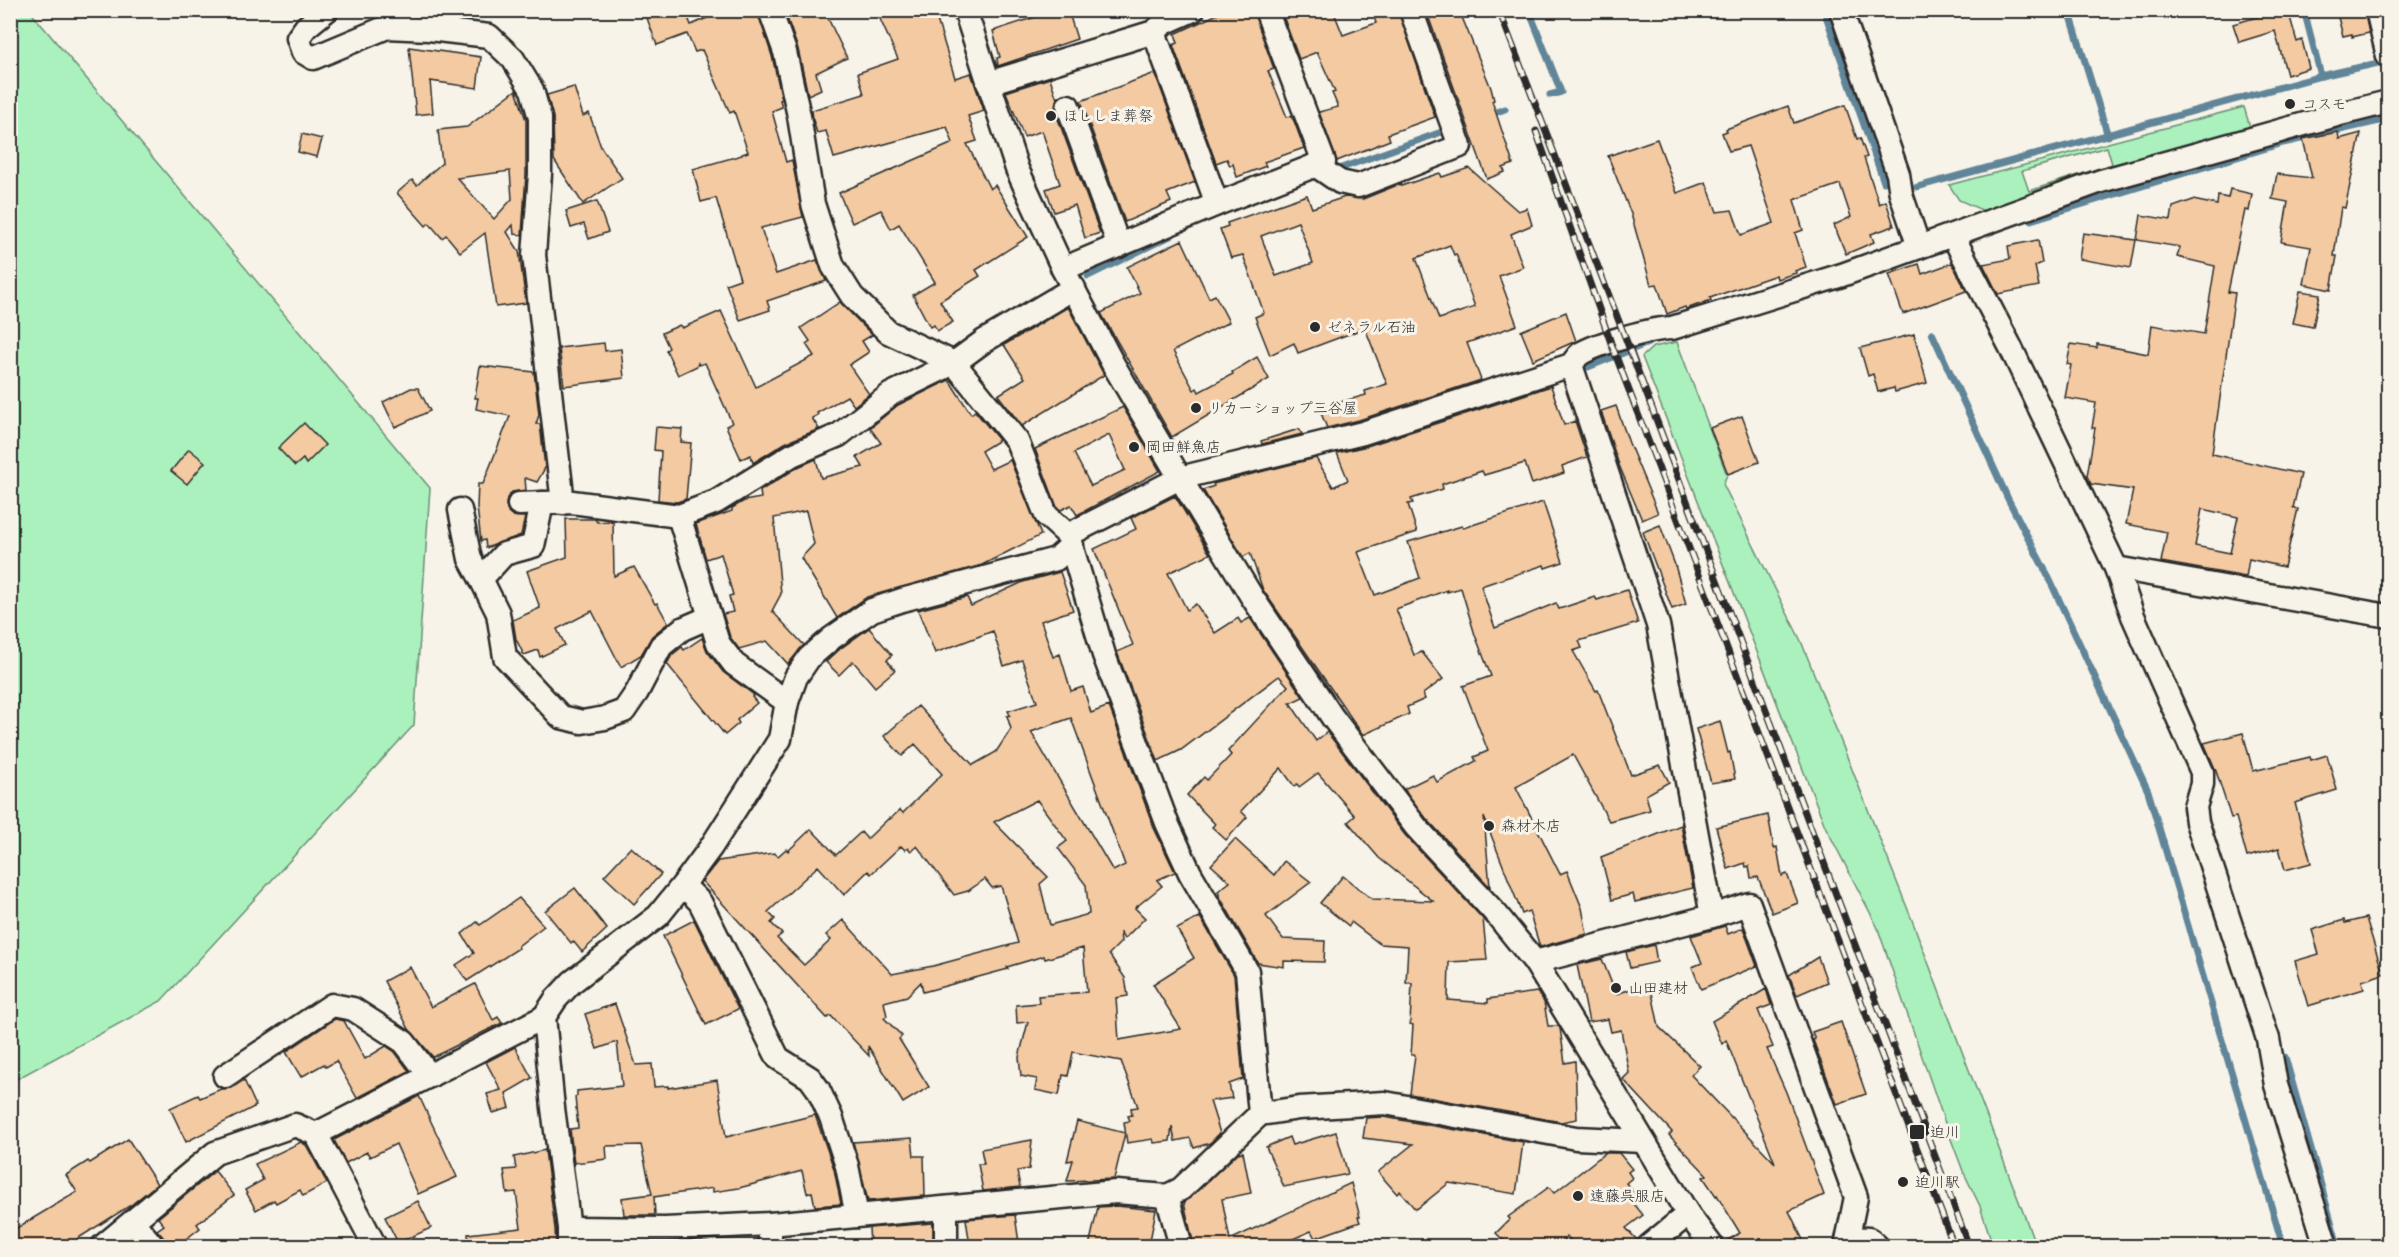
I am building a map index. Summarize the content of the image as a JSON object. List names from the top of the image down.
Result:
{
  "places": {
    "other": [
      "コスモ",
      "ほししま葬祭",
      "ゼネラル石油",
      "リカーショップ三谷屋",
      "岡田鮮魚店",
      "森材木店",
      "山田建材",
      "迫川駅",
      "遠藤呉服店"
    ],
    "transit": ["迫川"]
  }
}
